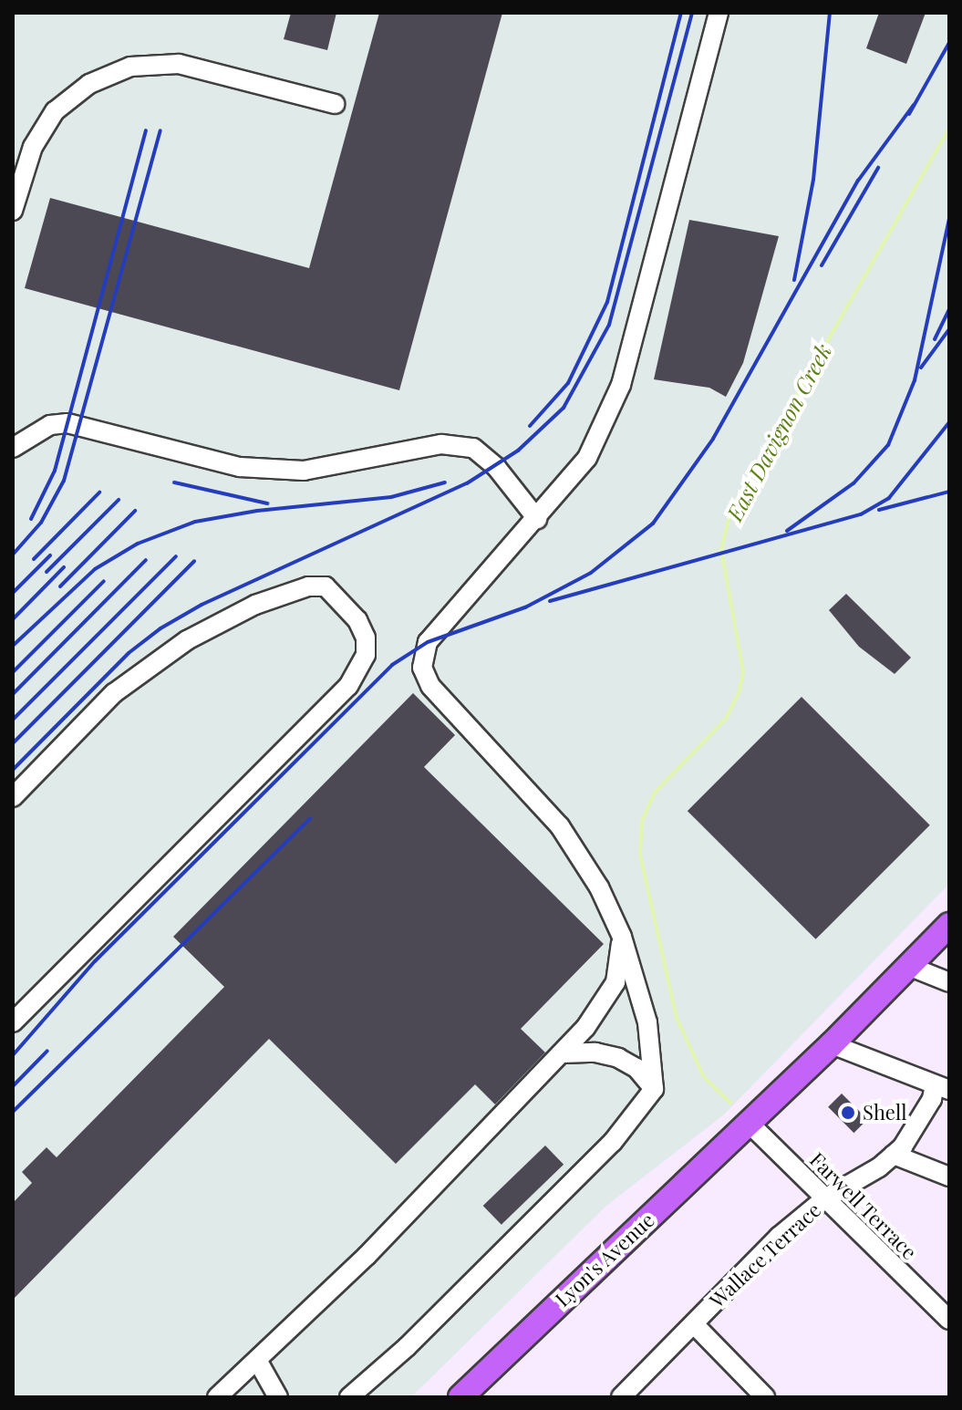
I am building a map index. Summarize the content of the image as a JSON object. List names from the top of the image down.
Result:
{
  "streets": {
    "main road": ["Lyon's Avenue"],
    "street": ["Farwell Terrace", "Wallace Terrace"]
  },
  "crossings": [
    ["Farwell Terrace", "Wallace Terrace"],
    ["Farwell Terrace", "Lyon's Avenue"]
  ],
  "water": ["East Davignon Creek"],
  "places": ["Shell"]
}
